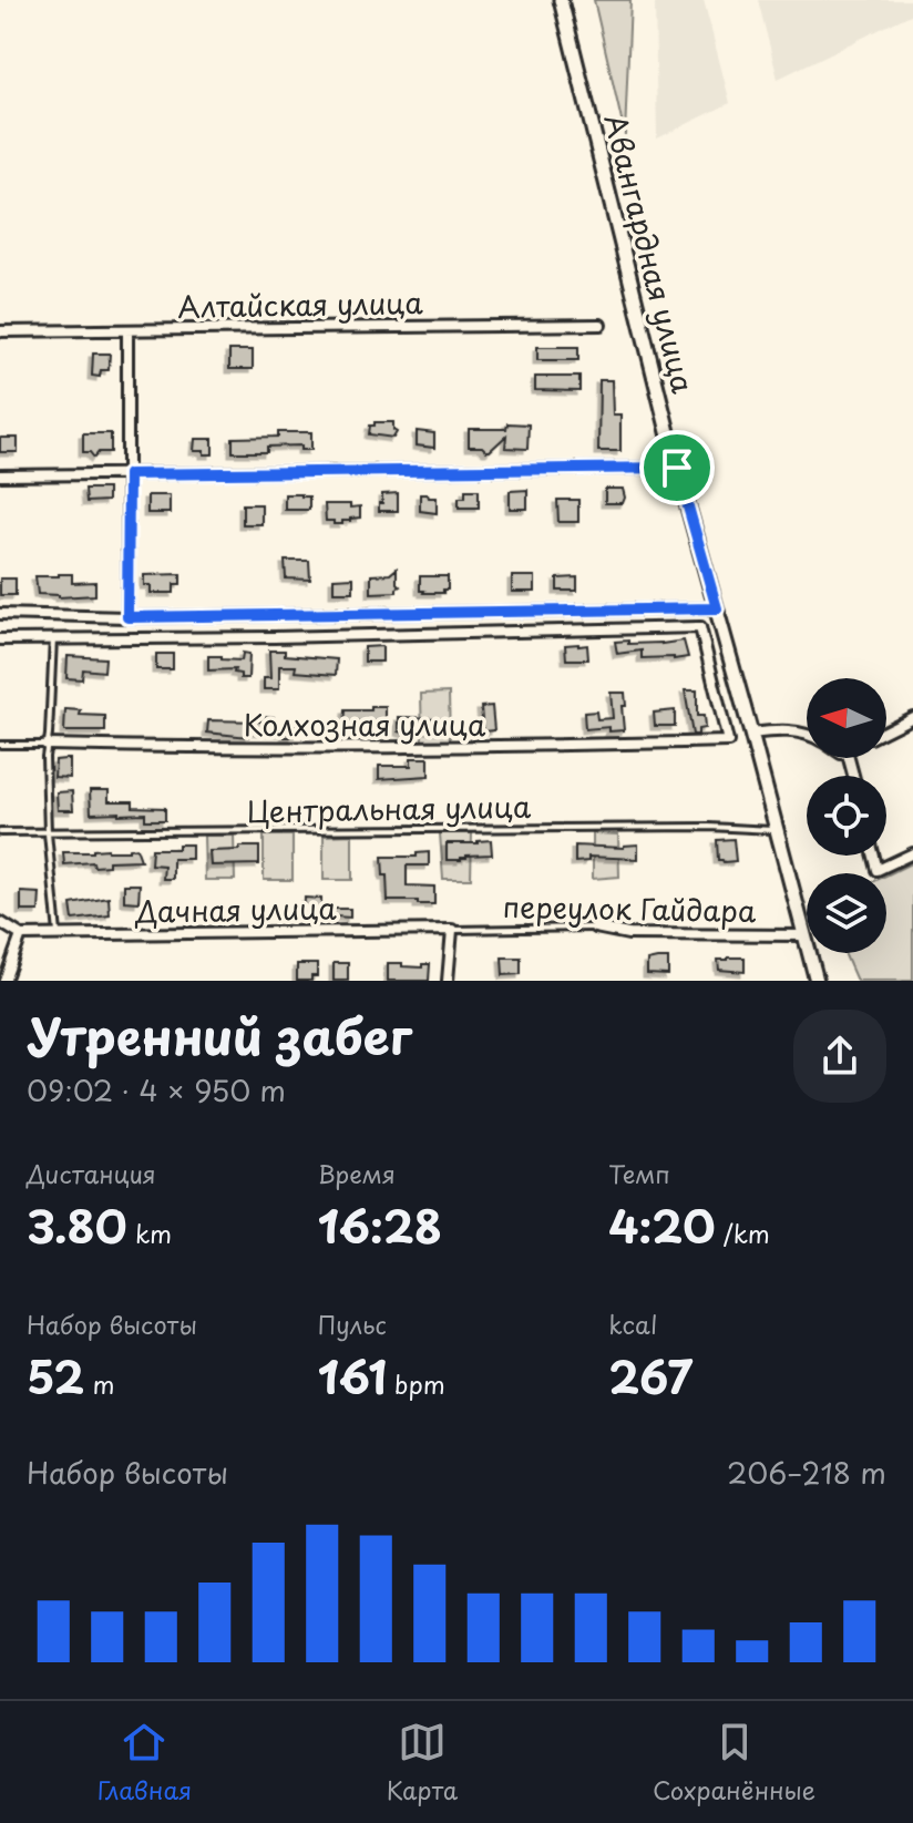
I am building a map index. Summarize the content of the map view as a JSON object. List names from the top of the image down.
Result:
{
  "streets": {
    "main road": ["Авангардная улица"],
    "street": [
      "Алтайская улица",
      "Колхозная улица",
      "переулок Гайдара",
      "Дачная улица"
    ],
    "lane": ["Центральная улица"]
  },
  "crossings": [
    ["Авангардная улица", "Центральная улица"],
    ["Авангардная улица", "переулок Гайдара"],
    ["переулок Гайдара", "Дачная улица"]
  ],
  "north": "left",
  "page": {
    "heading": ["Утренний забег", "09:02 · 4 × 950 m"],
    "stats": [
      ["Дистанция", "3.80 km"],
      ["Время", "16:28"],
      ["Темп", "4:20 /km"],
      ["Набор высоты", "52 m"],
      ["Пульс", "161 bpm"],
      ["kcal", "267"]
    ],
    "chart": ["Набор высоты", "206–218 m"],
    "tabs": ["Главная", "Карта", "Сохранённые"]
  }
}
